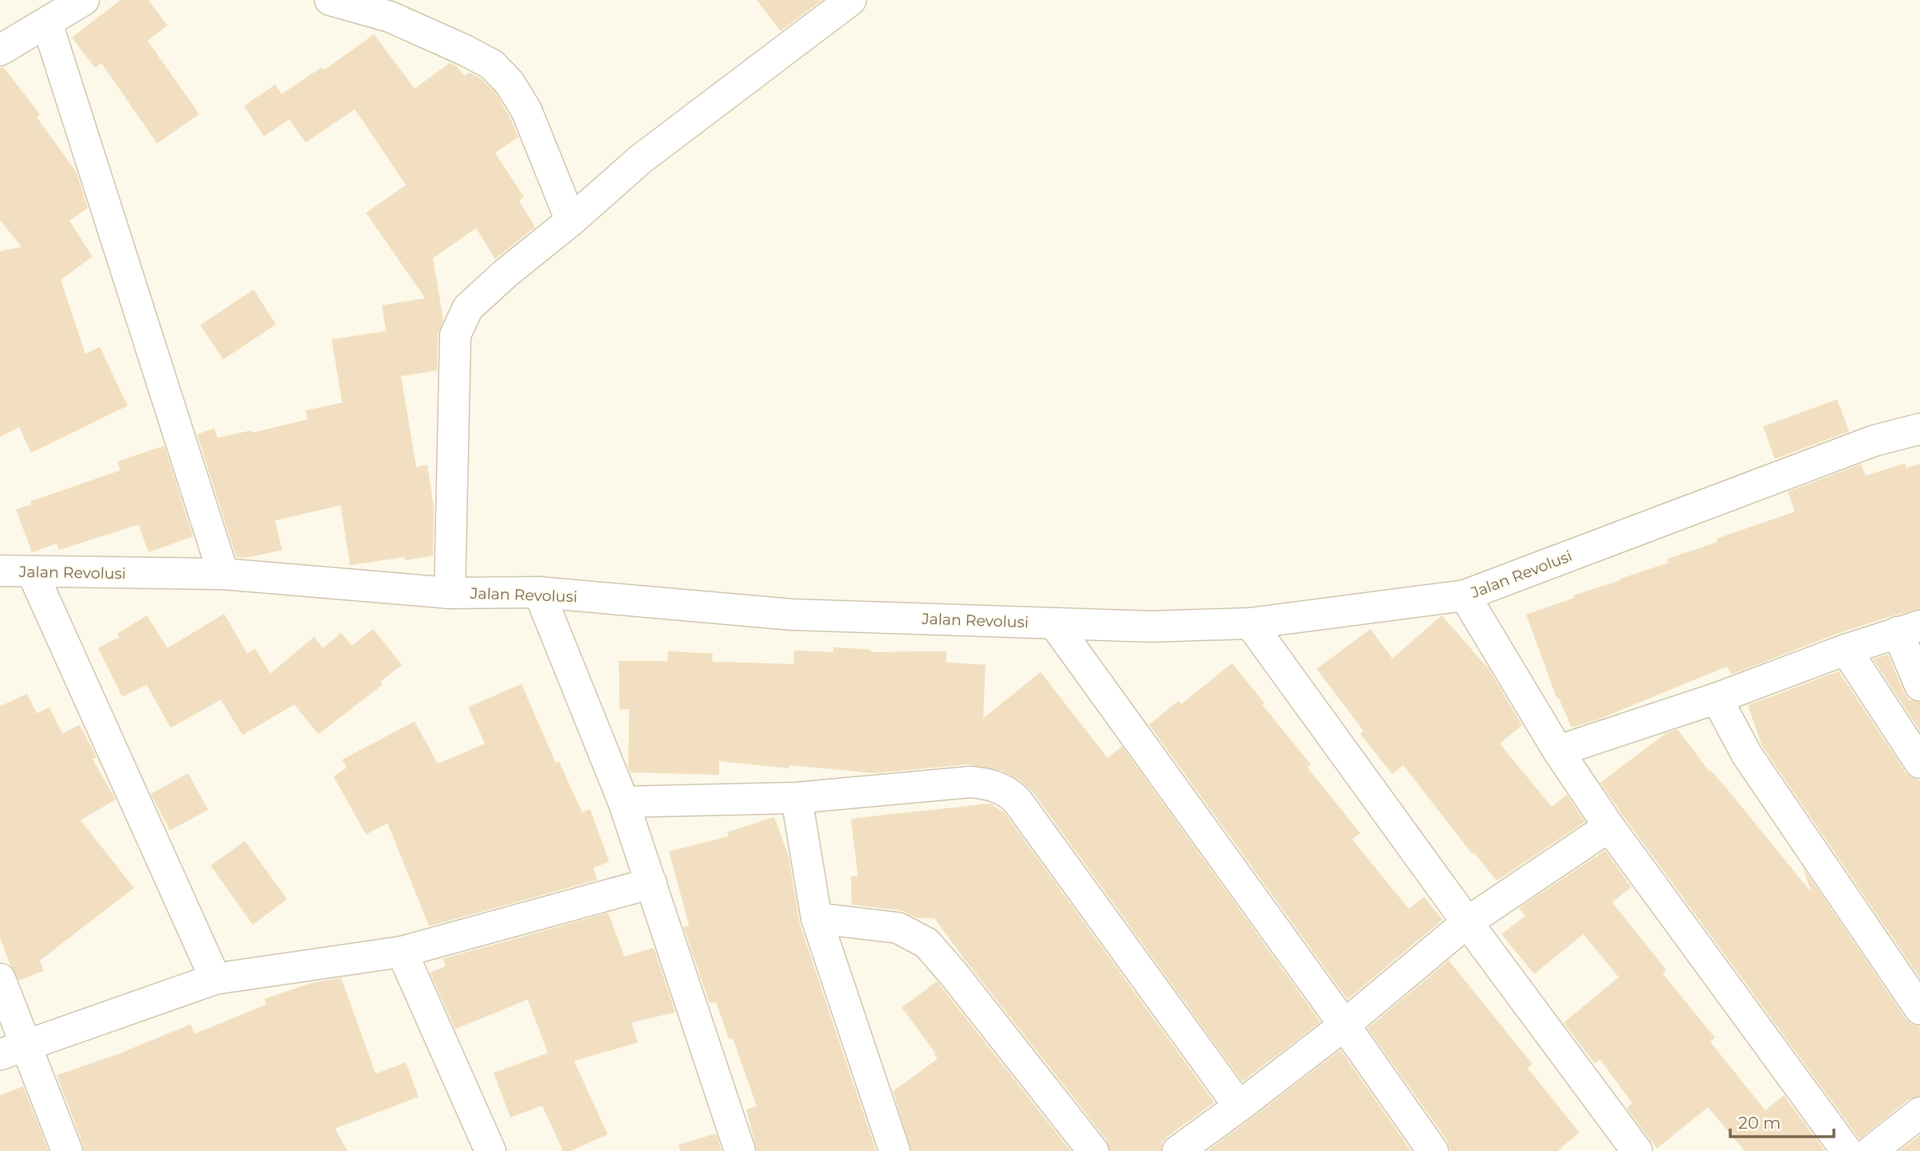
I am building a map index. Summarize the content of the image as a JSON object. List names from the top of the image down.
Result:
{
  "streets": {
    "street": ["Jalan Revolusi"]
  },
  "scale_bar": "20 m"
}
